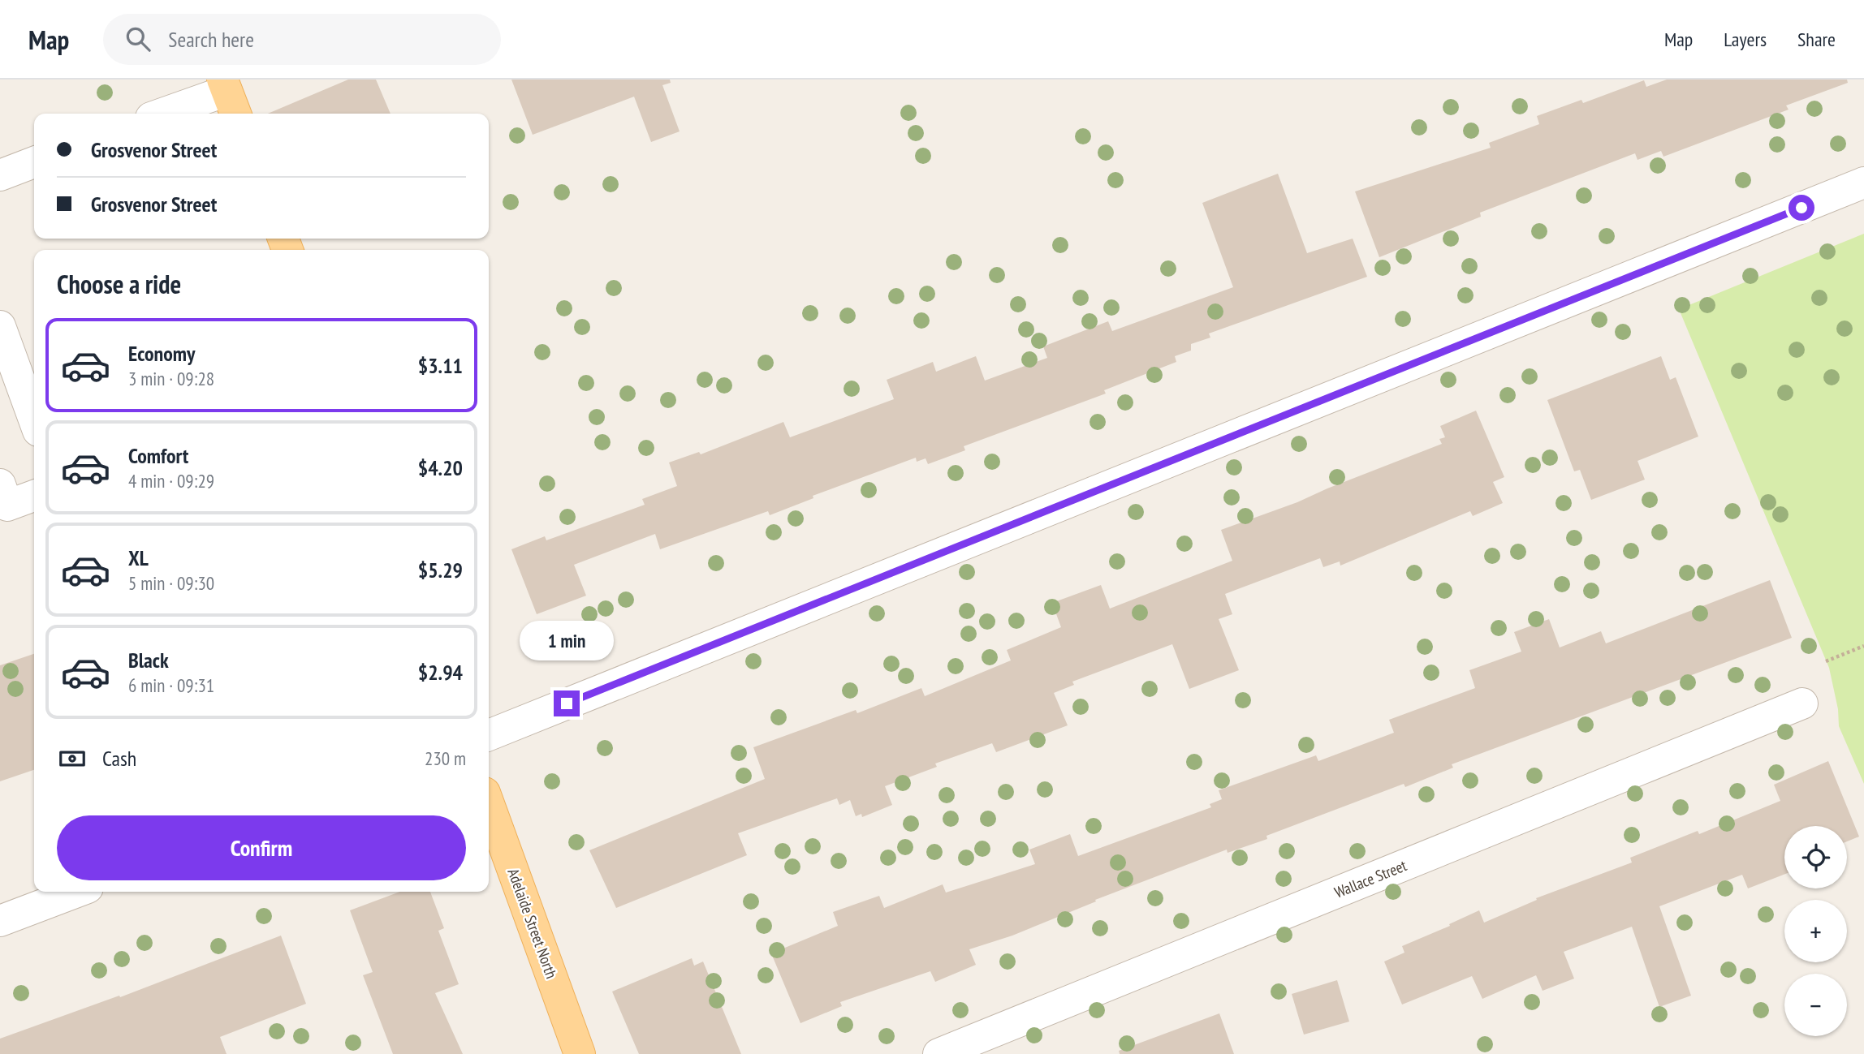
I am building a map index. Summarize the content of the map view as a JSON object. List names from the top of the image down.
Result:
{
  "streets": {
    "main road": ["Adelaide Street North"],
    "street": ["Wallace Street"]
  },
  "page": {
    "header": "Map",
    "search": "Search here",
    "nav": ["Map", "Layers", "Share"],
    "banner": ["Grosvenor Street", "Grosvenor Street"],
    "heading": "Choose a ride",
    "list": [
      {
        "name": "Economy",
        "note": "3 min · 09:28",
        "value": "$3.11"
      },
      {
        "name": "Comfort",
        "note": "4 min · 09:29",
        "value": "$4.20"
      },
      {
        "name": "XL",
        "note": "5 min · 09:30",
        "value": "$5.29"
      },
      {
        "name": "Black",
        "note": "6 min · 09:31",
        "value": "$2.94"
      }
    ],
    "bubble": "1 min",
    "pay": ["Cash", "230 m"],
    "buttons": "Confirm",
    "map_buttons": ["+", "−"]
  }
}
